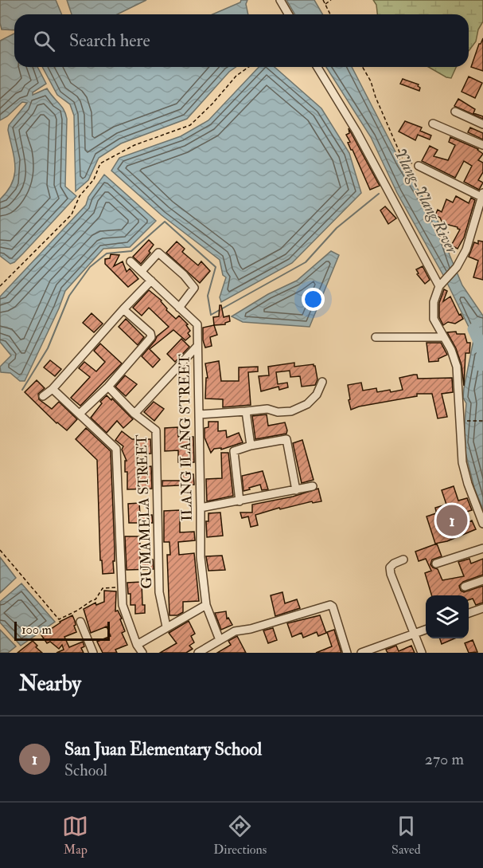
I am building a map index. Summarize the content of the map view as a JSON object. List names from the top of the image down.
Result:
{
  "streets": {
    "street": ["ILANG ILANG STREET", "GUMAMELA STREET"]
  },
  "water": ["Ylang-Ylang River"],
  "scale_bar": "100 m",
  "page": {
    "search": "Search here",
    "pins": "1",
    "scale": "100 m",
    "heading": "Nearby",
    "list": [
      {
        "mark": "1",
        "name": "San Juan Elementary School",
        "note": "School",
        "value": "270 m"
      }
    ],
    "nav": ["Map", "Directions", "Saved"]
  }
}
